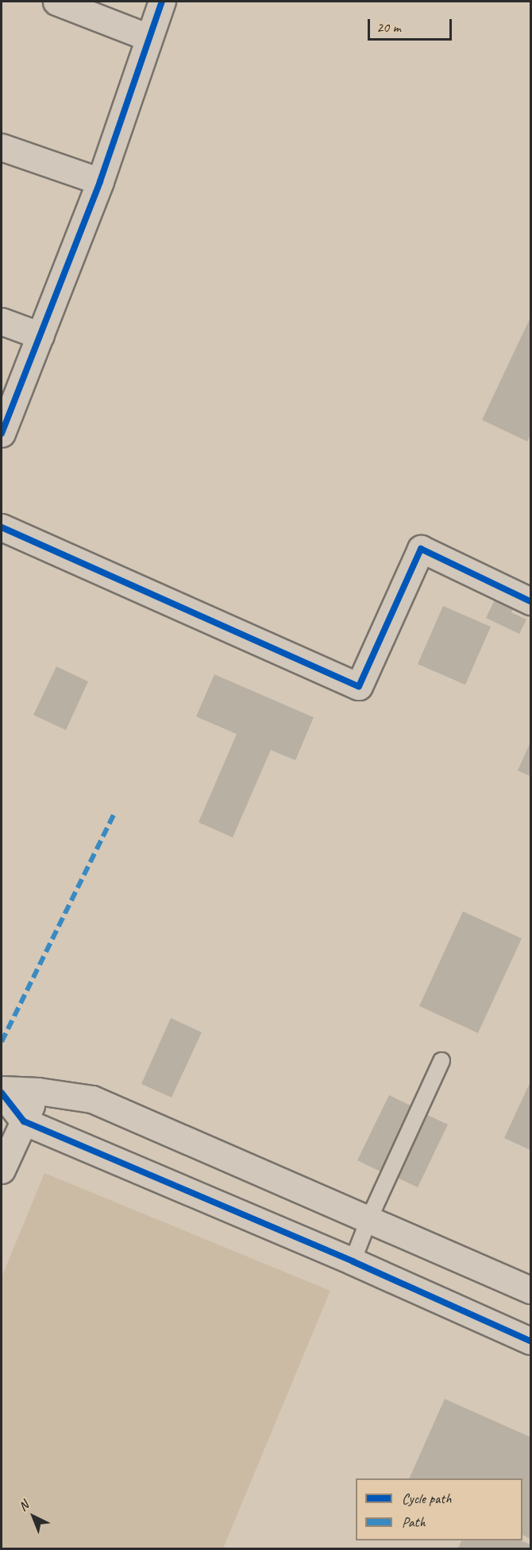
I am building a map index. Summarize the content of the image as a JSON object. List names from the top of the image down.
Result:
{
  "legend": ["Cycle path", "Path"],
  "scale_bar": "20 m",
  "north": "top left"
}
